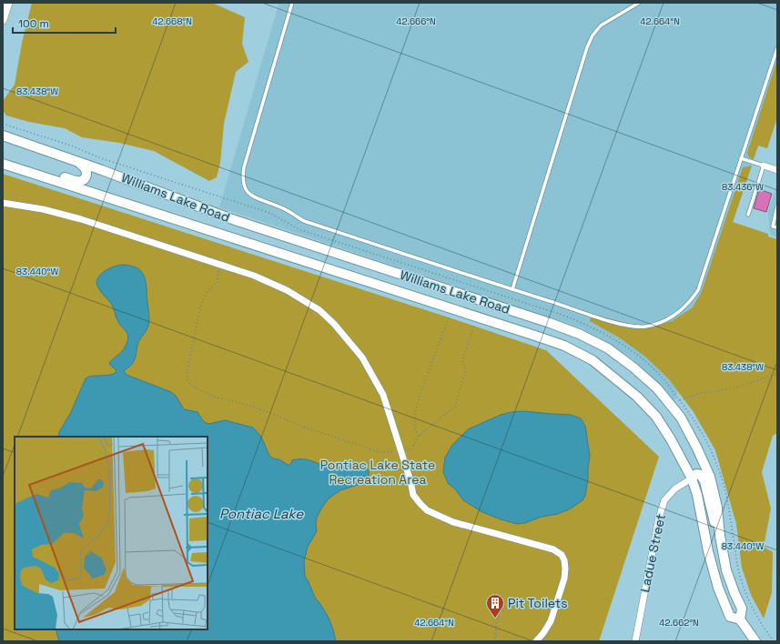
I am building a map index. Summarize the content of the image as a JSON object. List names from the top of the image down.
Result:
{
  "streets": {
    "main road": ["Williams Lake Road"],
    "street": ["Ladue Street"]
  },
  "crossings": [
    ["Williams Lake Road", "Ladue Street"]
  ],
  "water": ["Pontiac Lake"],
  "parks": ["Pontiac Lake State Recreation Area"],
  "places": {
    "building": ["Pit Toilets"]
  },
  "scale_bar": "100 m",
  "coordinates": [
    "42.668°N",
    "42.666°N",
    "42.664°N",
    "83.438°W",
    "83.436°W",
    "83.440°W",
    "42.662°N"
  ]
}
